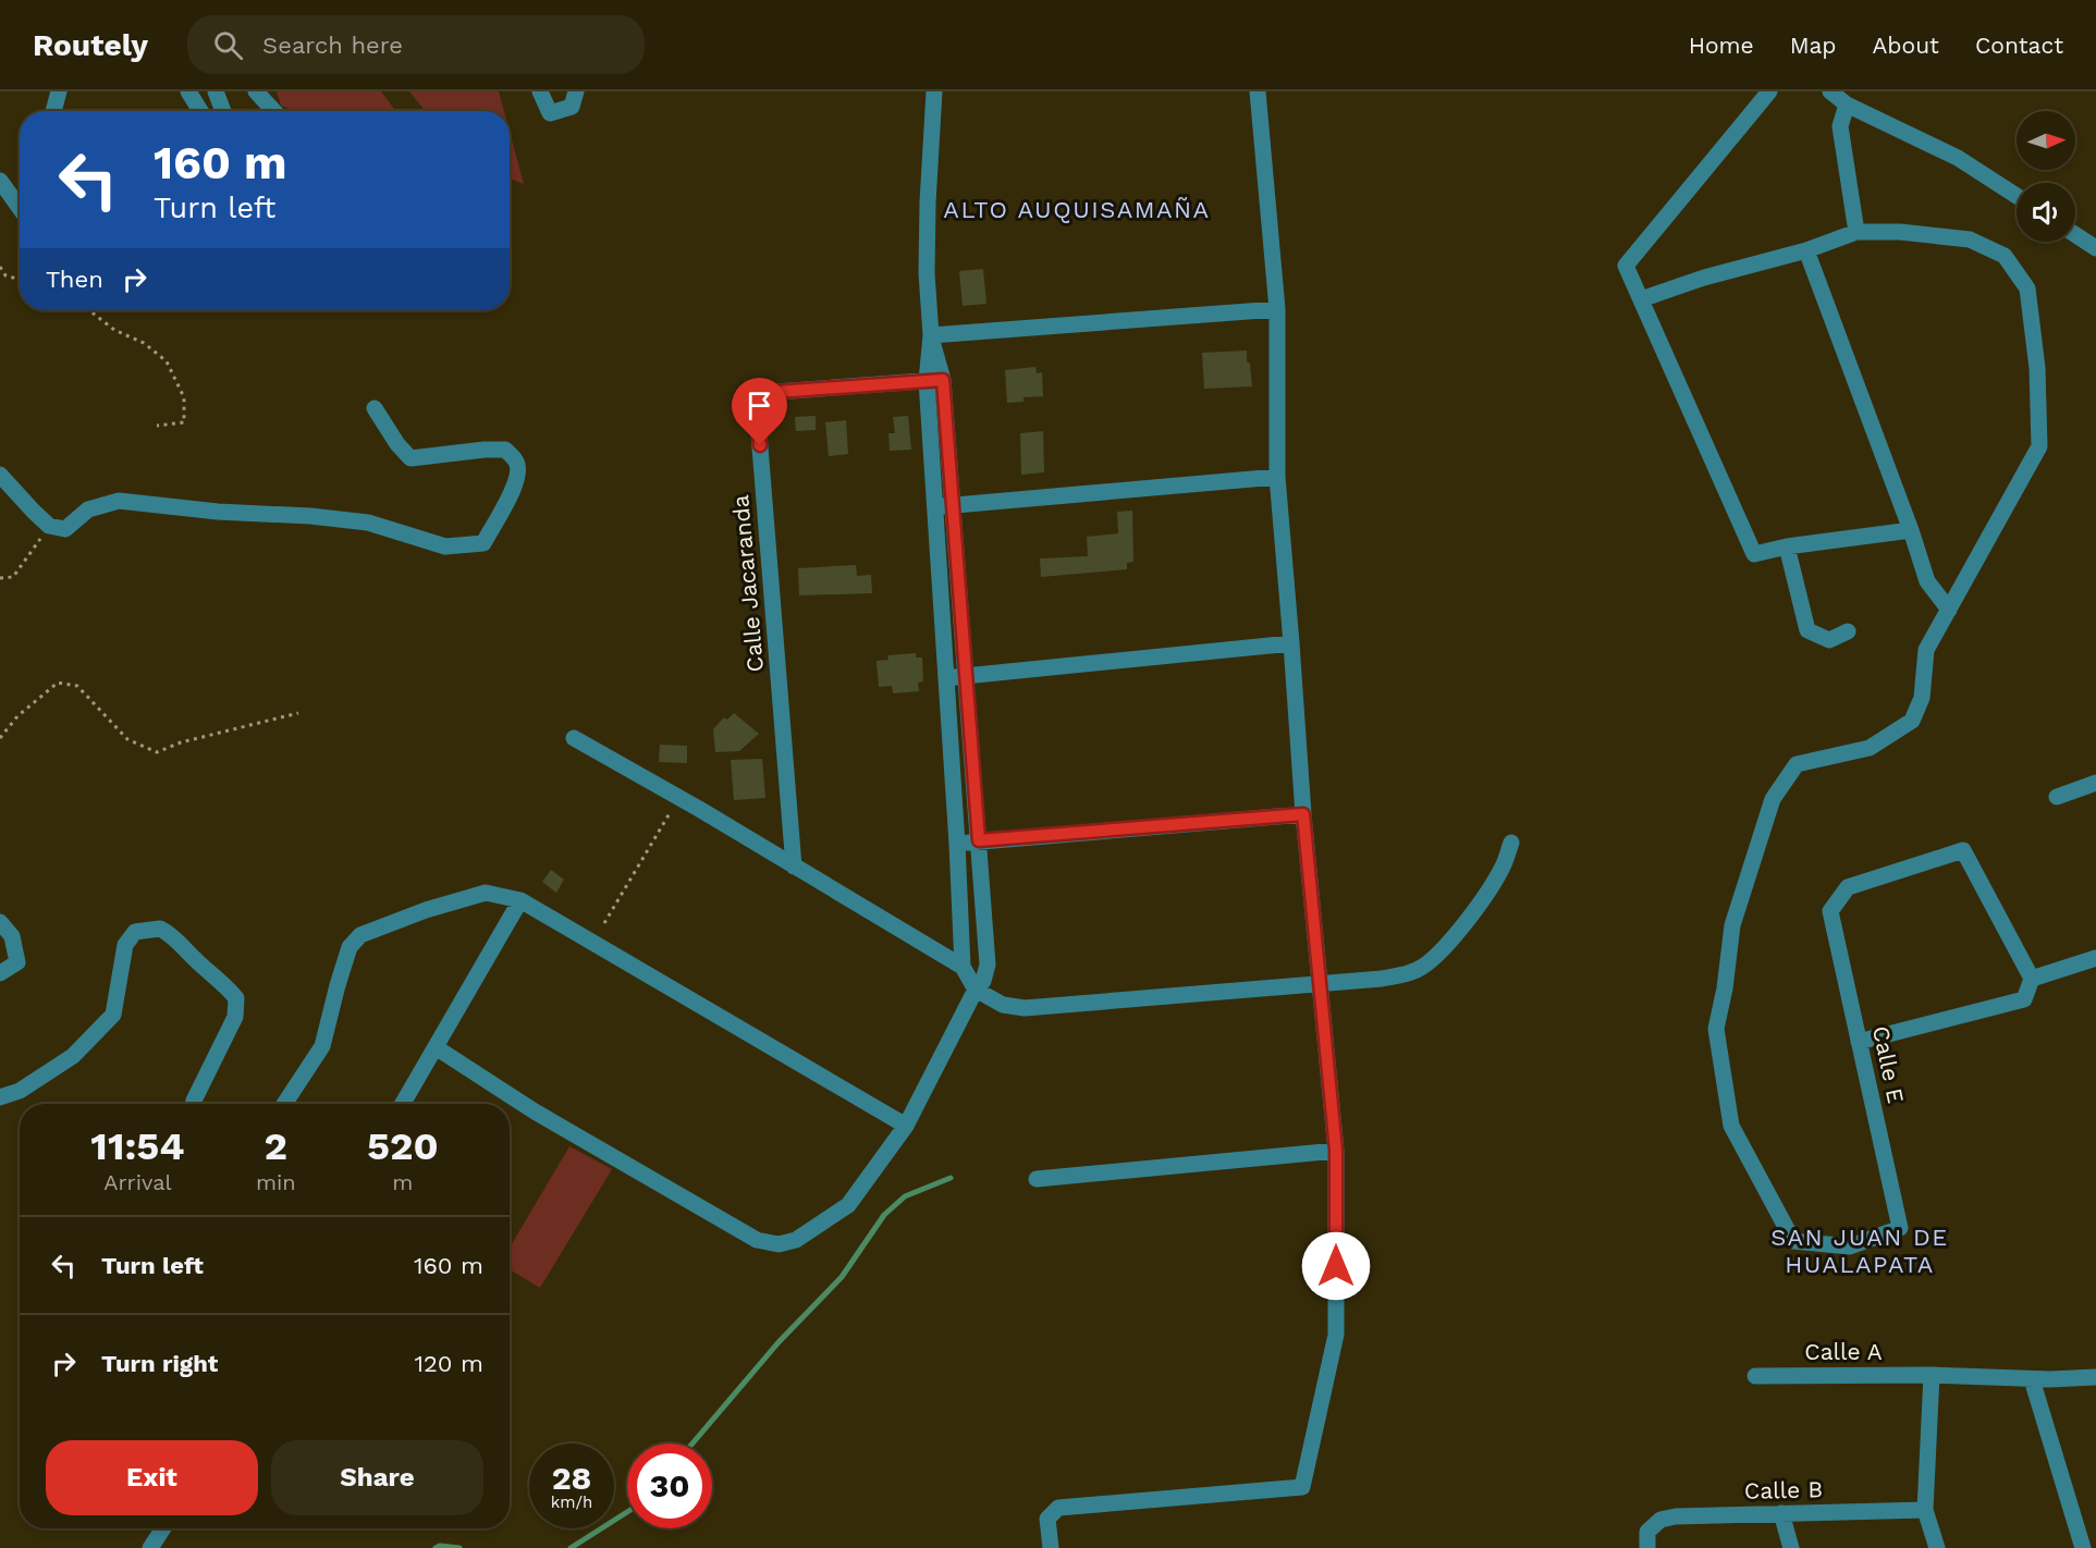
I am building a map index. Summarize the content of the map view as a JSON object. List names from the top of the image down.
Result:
{
  "streets": {
    "street": [
      "Calle Jacaranda",
      "Calle E",
      "Calle A",
      "Calle B"
    ]
  },
  "districts": ["ALTO AUQUISAMAÑA", "SAN JUAN DE HUALAPATA"],
  "north": "right",
  "page": {
    "header": "Routely",
    "search": "Search here",
    "nav": [
      "Home",
      "Map",
      "About",
      "Contact"
    ],
    "turn": ["160 m", "Turn left"],
    "then": "Then",
    "eta": [
      "11:54",
      "Arrival",
      "2",
      "min",
      "520",
      "m"
    ],
    "list": [
      {
        "name": "Turn left",
        "value": "160 m"
      },
      {
        "name": "Turn right",
        "value": "120 m"
      }
    ],
    "buttons": ["Exit", "Share"],
    "speed": "28 km/h",
    "limit": "30"
  }
}
